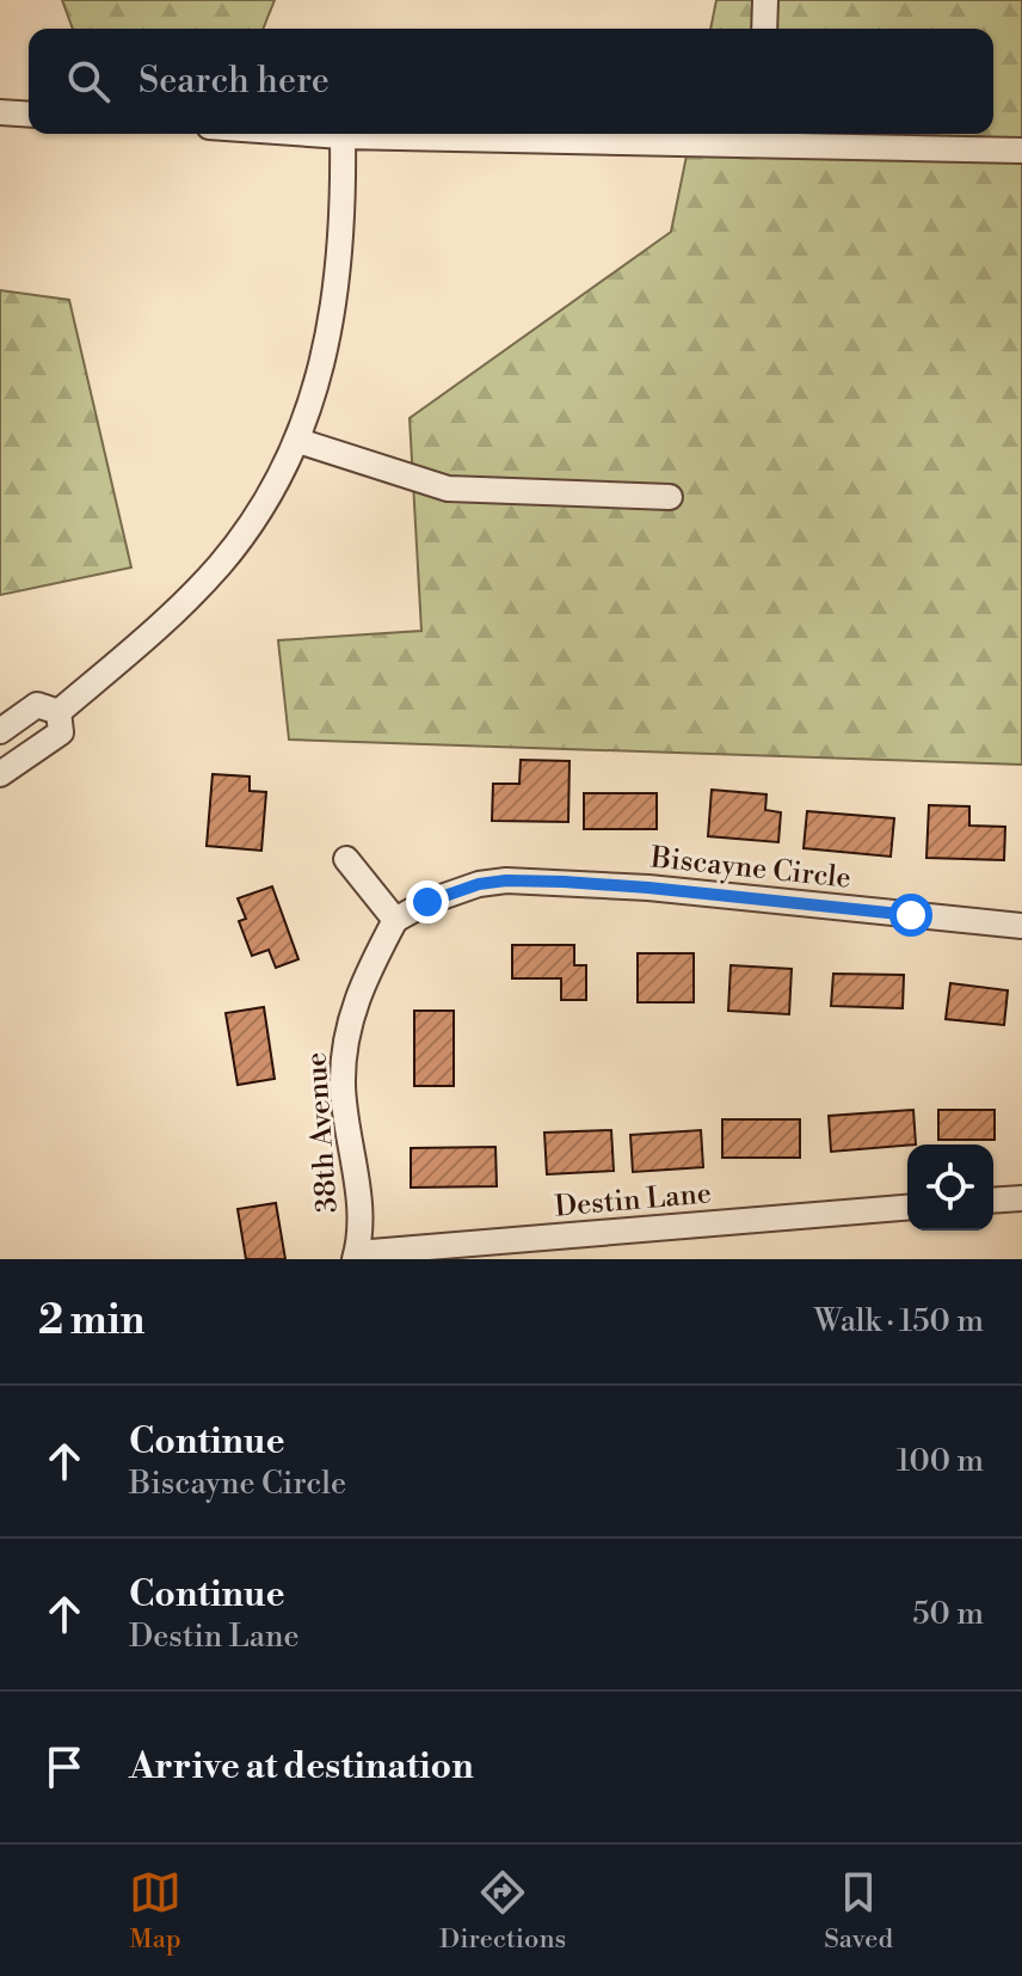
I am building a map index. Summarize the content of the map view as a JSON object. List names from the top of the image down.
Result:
{
  "streets": {
    "street": ["Biscayne Circle", "38th Avenue", "Destin Lane"]
  },
  "crossings": [
    ["Biscayne Circle", "38th Avenue"],
    ["38th Avenue", "Destin Lane"]
  ],
  "page": {
    "search": "Search here",
    "heading": ["2 min", "Walk · 150 m"],
    "list": [
      ["Continue", "Biscayne Circle", "100 m"],
      ["Continue", "Destin Lane", "50 m"],
      "Arrive at destination"
    ],
    "nav": ["Map", "Directions", "Saved"]
  }
}
